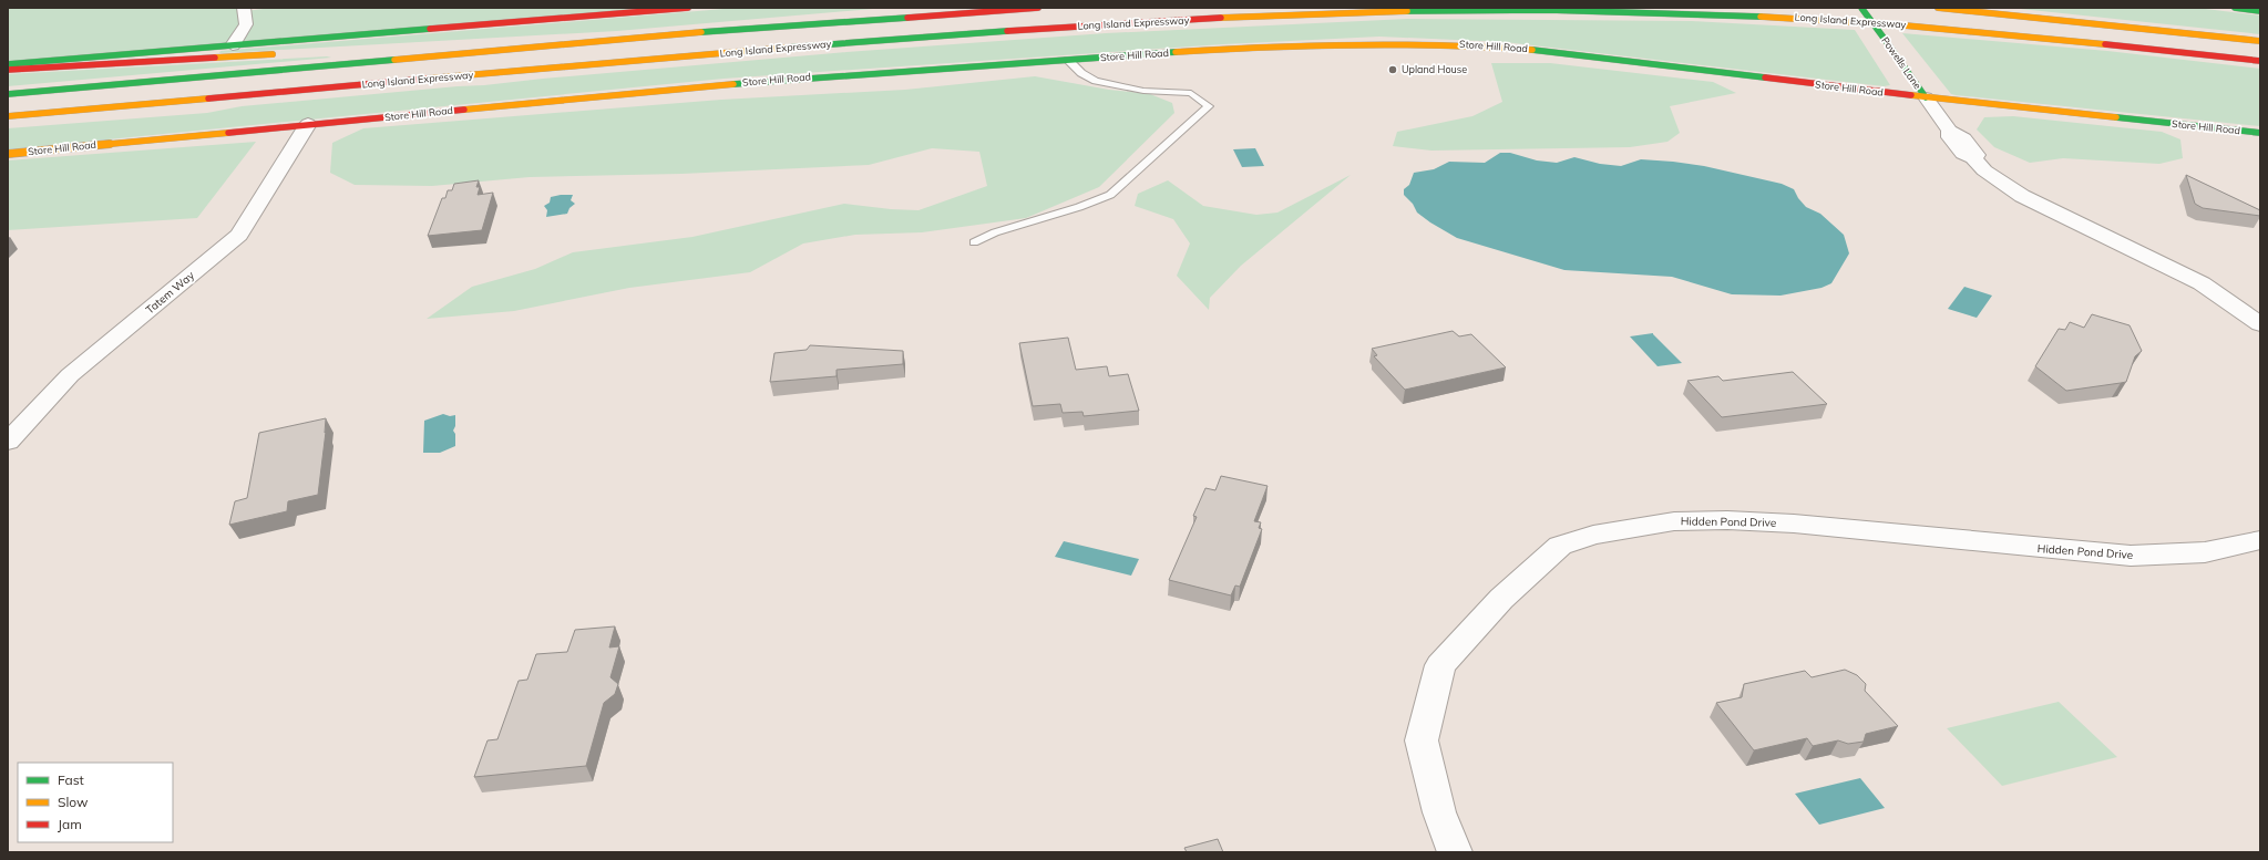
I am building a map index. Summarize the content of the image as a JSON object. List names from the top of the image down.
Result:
{
  "streets": {
    "main road": ["Long Island Expressway", "Store Hill Road", "Powells Lane"],
    "street": ["Tatem Way", "Hidden Pond Drive"]
  },
  "crossings": [
    ["Store Hill Road", "Powells Lane"],
    ["Store Hill Road", "Tatem Way"]
  ],
  "places": ["Upland House"],
  "legend": ["Fast", "Slow", "Jam"]
}
